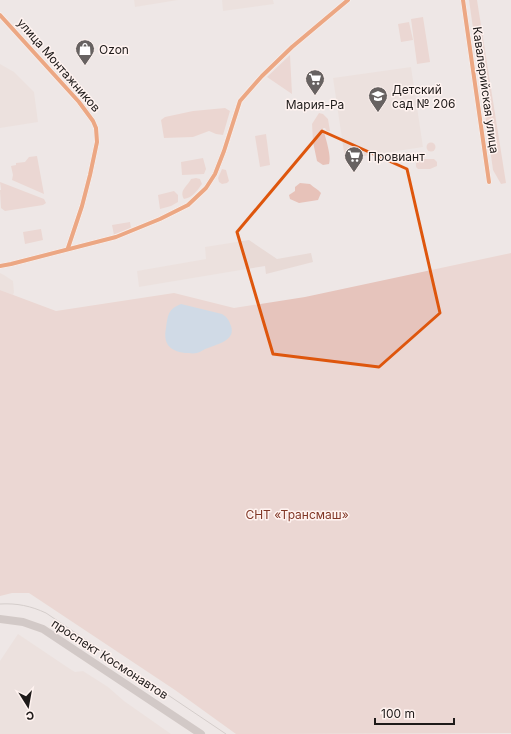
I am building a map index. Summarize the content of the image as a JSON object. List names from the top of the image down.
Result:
{
  "streets": {
    "main road": ["проспект Космонавтов"],
    "street": ["улица Монтажников", "Кавалерийская улица"]
  },
  "parks": ["СНТ «Трансмаш»"],
  "places": {
    "shop": ["Ozon"],
    "supermarket": ["Мария-Ра", "Провиант"],
    "school or university": ["Детский сад № 206"]
  },
  "scale_bar": "100 m",
  "north": "bottom"
}
